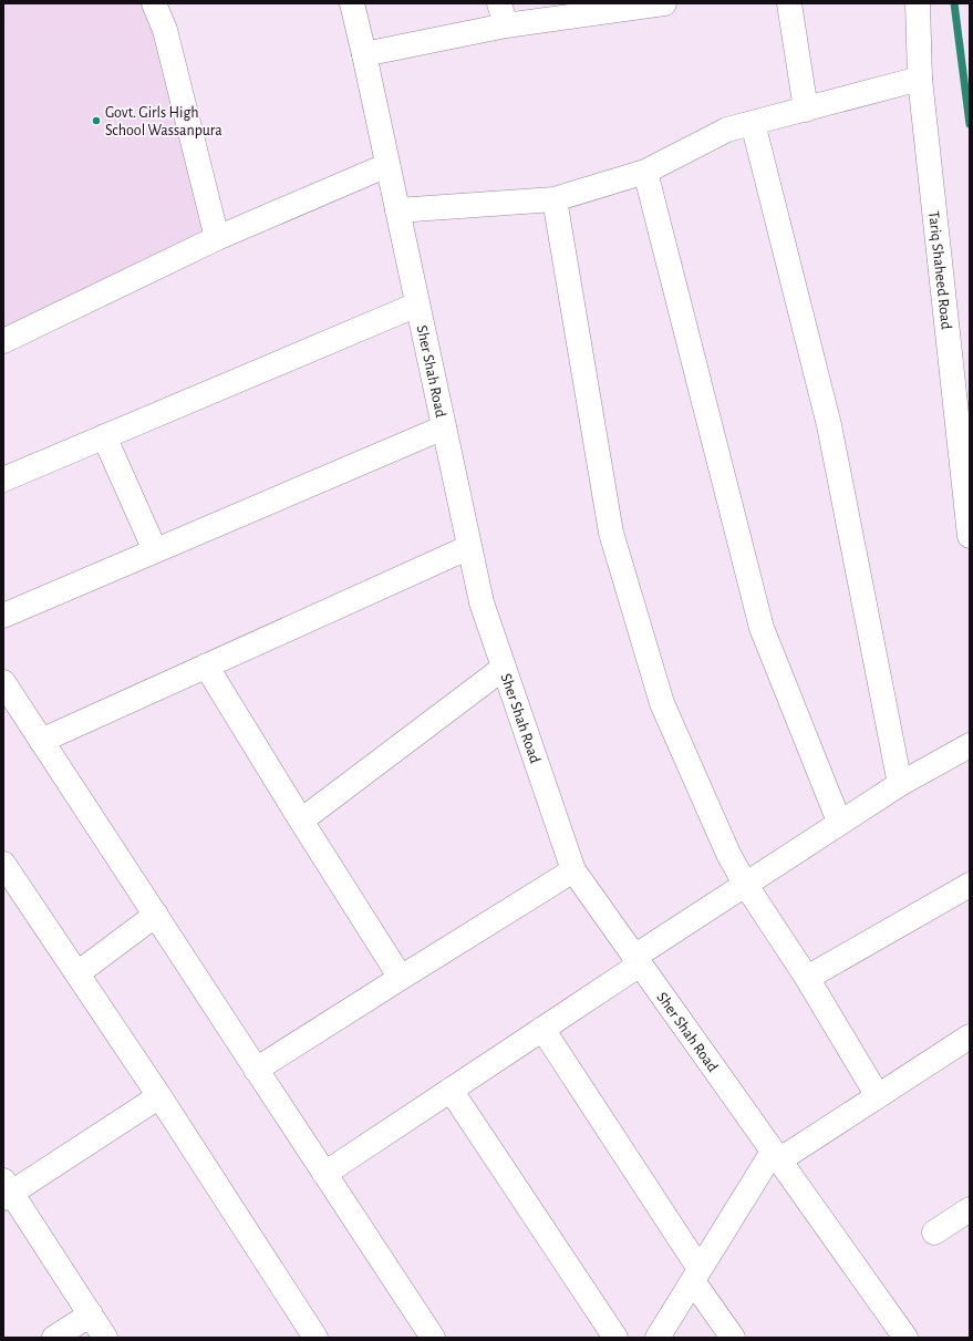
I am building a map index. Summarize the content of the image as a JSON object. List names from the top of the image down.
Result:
{
  "streets": {
    "street": ["Tariq Shaheed Road", "Sher Shah Road"]
  },
  "places": ["Govt. Girls High School Wassanpura"]
}
